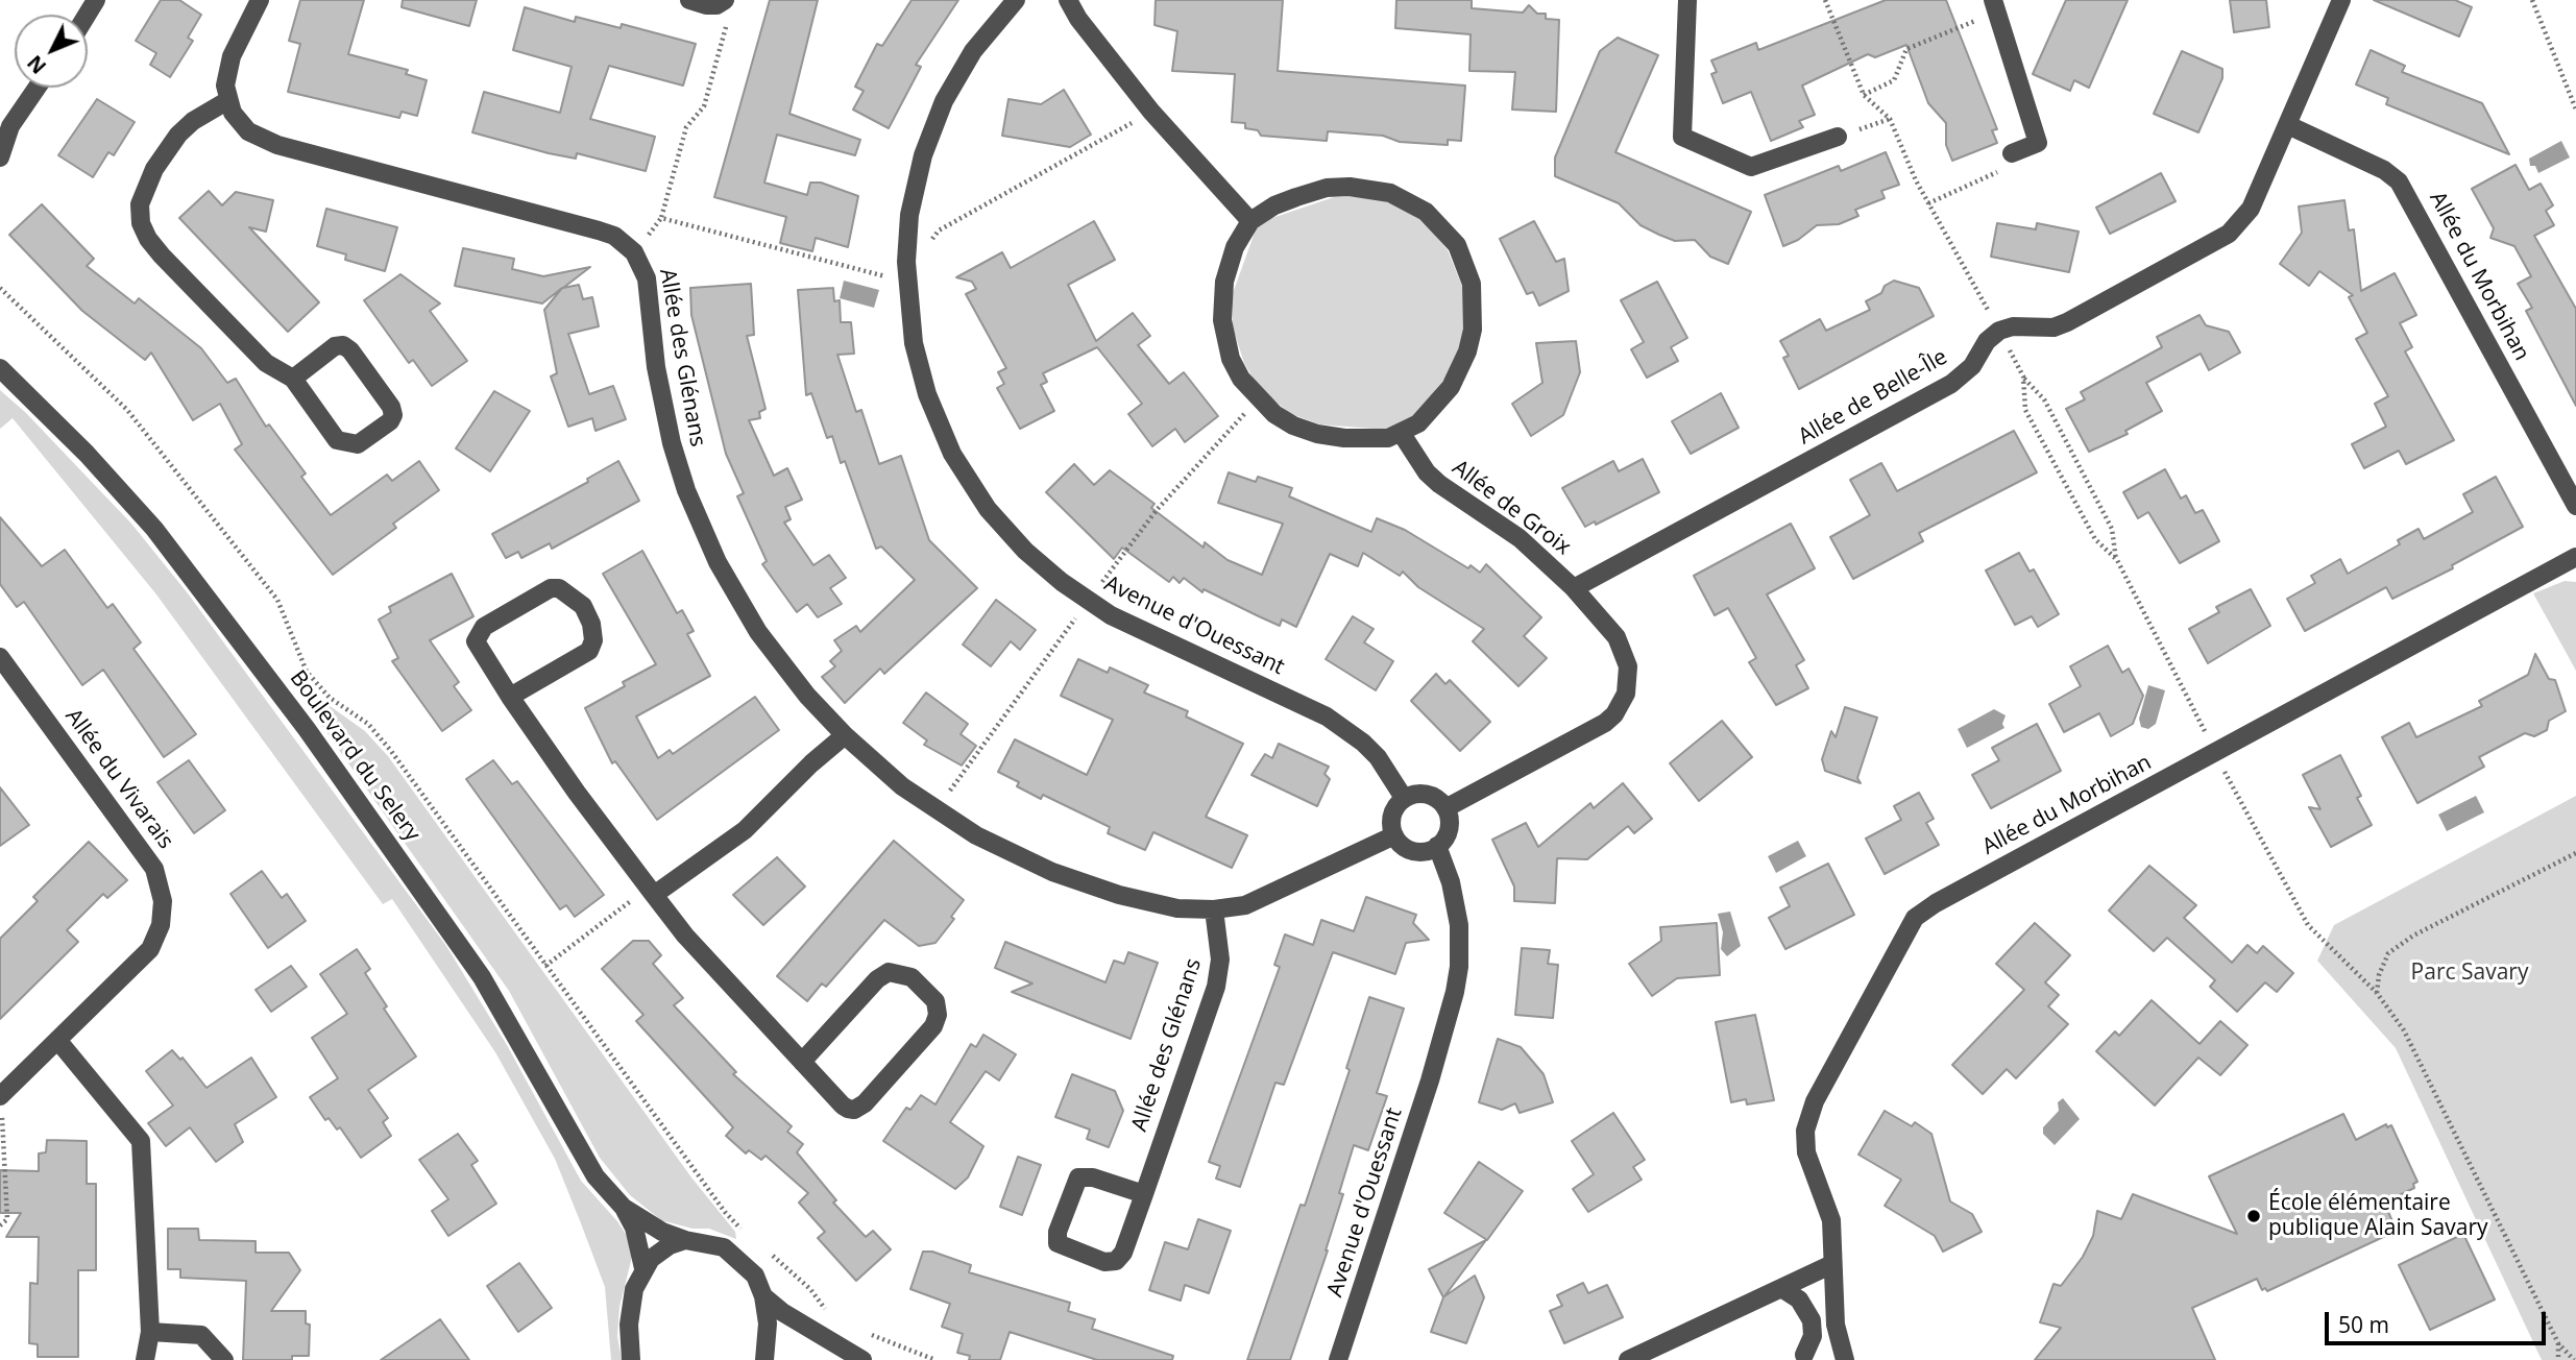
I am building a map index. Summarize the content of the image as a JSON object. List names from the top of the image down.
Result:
{
  "streets": {
    "street": [
      "Allée du Morbihan",
      "Allée des Glénans",
      "Allée de Belle-Île",
      "Allée de Groix",
      "Avenue d'Ouessant",
      "Boulevard du Selery",
      "Allée du Vivarais"
    ]
  },
  "crossings": [
    ["Allée du Morbihan", "Allée de Belle-Île"],
    ["Allée des Glénans", "Allée de Groix"],
    ["Allée des Glénans", "Avenue d'Ouessant"],
    ["Allée de Belle-Île", "Allée de Groix"],
    ["Allée de Groix", "Avenue d'Ouessant"]
  ],
  "parks": ["Parc Savary"],
  "places": ["École élémentaire publique Alain Savary"],
  "scale_bar": "50 m",
  "north": "bottom left"
}
